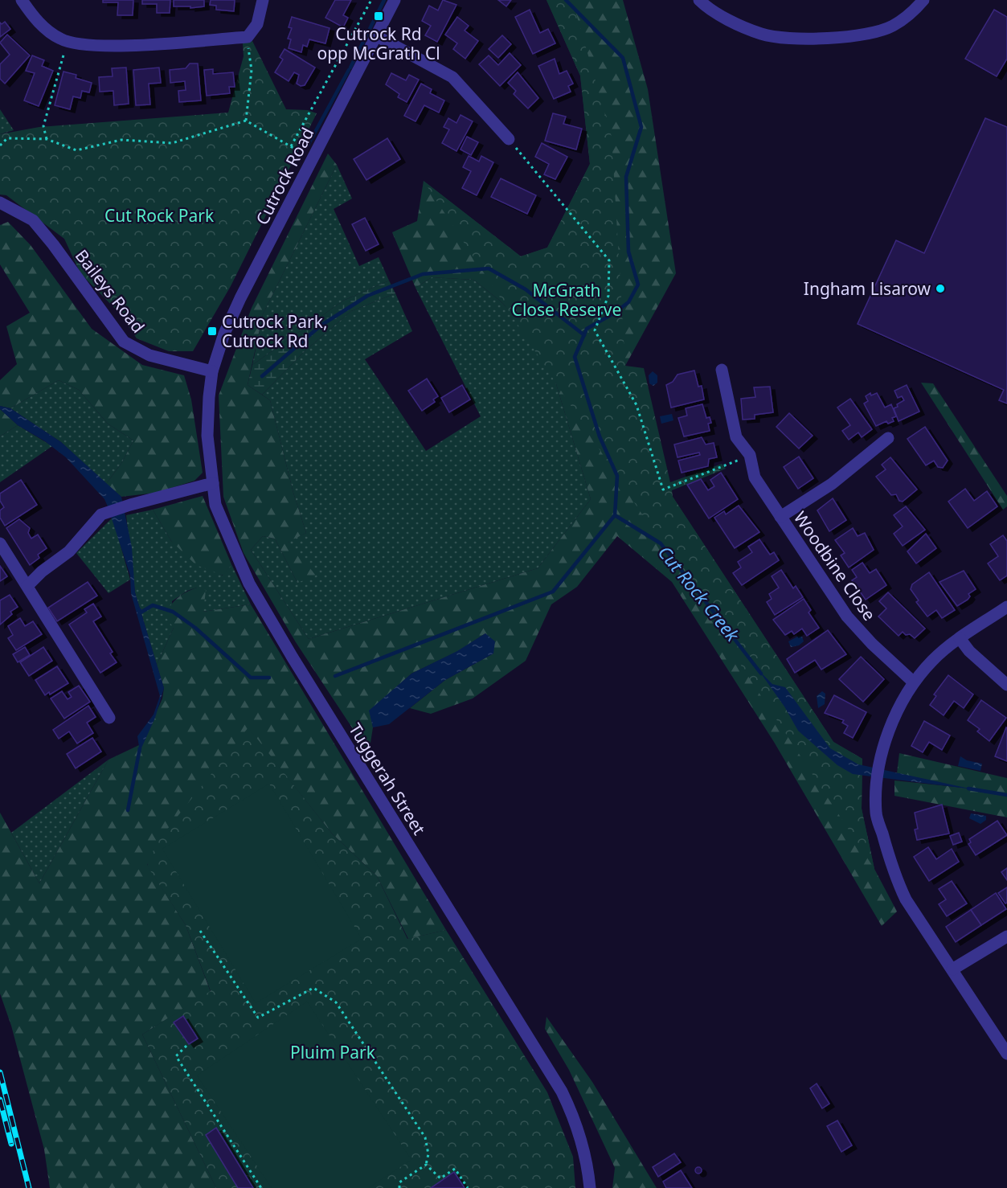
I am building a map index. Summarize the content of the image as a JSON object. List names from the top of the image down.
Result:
{
  "streets": {
    "street": [
      "Cutrock Road",
      "Baileys Road",
      "Woodbine Close",
      "Tuggerah Street"
    ]
  },
  "crossings": [
    ["Cutrock Road", "Baileys Road"],
    ["Cutrock Road", "Tuggerah Street"],
    ["Baileys Road", "Tuggerah Street"]
  ],
  "water": ["Cut Rock Creek"],
  "parks": ["Cut Rock Park", "McGrath Close Reserve", "Pluim Park"],
  "places": {
    "transit": ["Cutrock Rd opp McGrath Cl", "Cutrock Park, Cutrock Rd"],
    "other": ["Ingham Lisarow"]
  }
}
